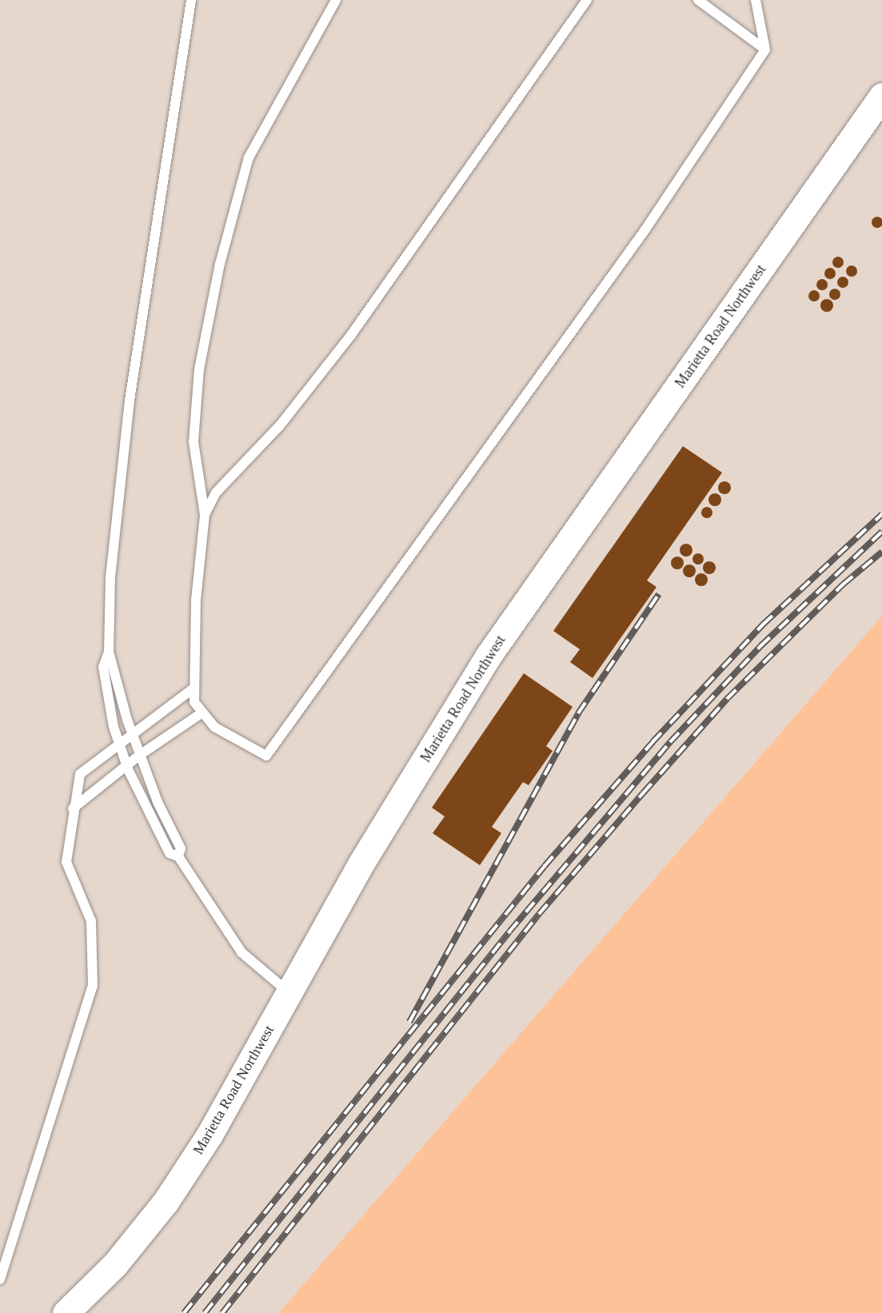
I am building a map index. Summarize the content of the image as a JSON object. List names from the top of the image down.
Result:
{
  "streets": {
    "street": ["Marietta Road Northwest"]
  }
}
